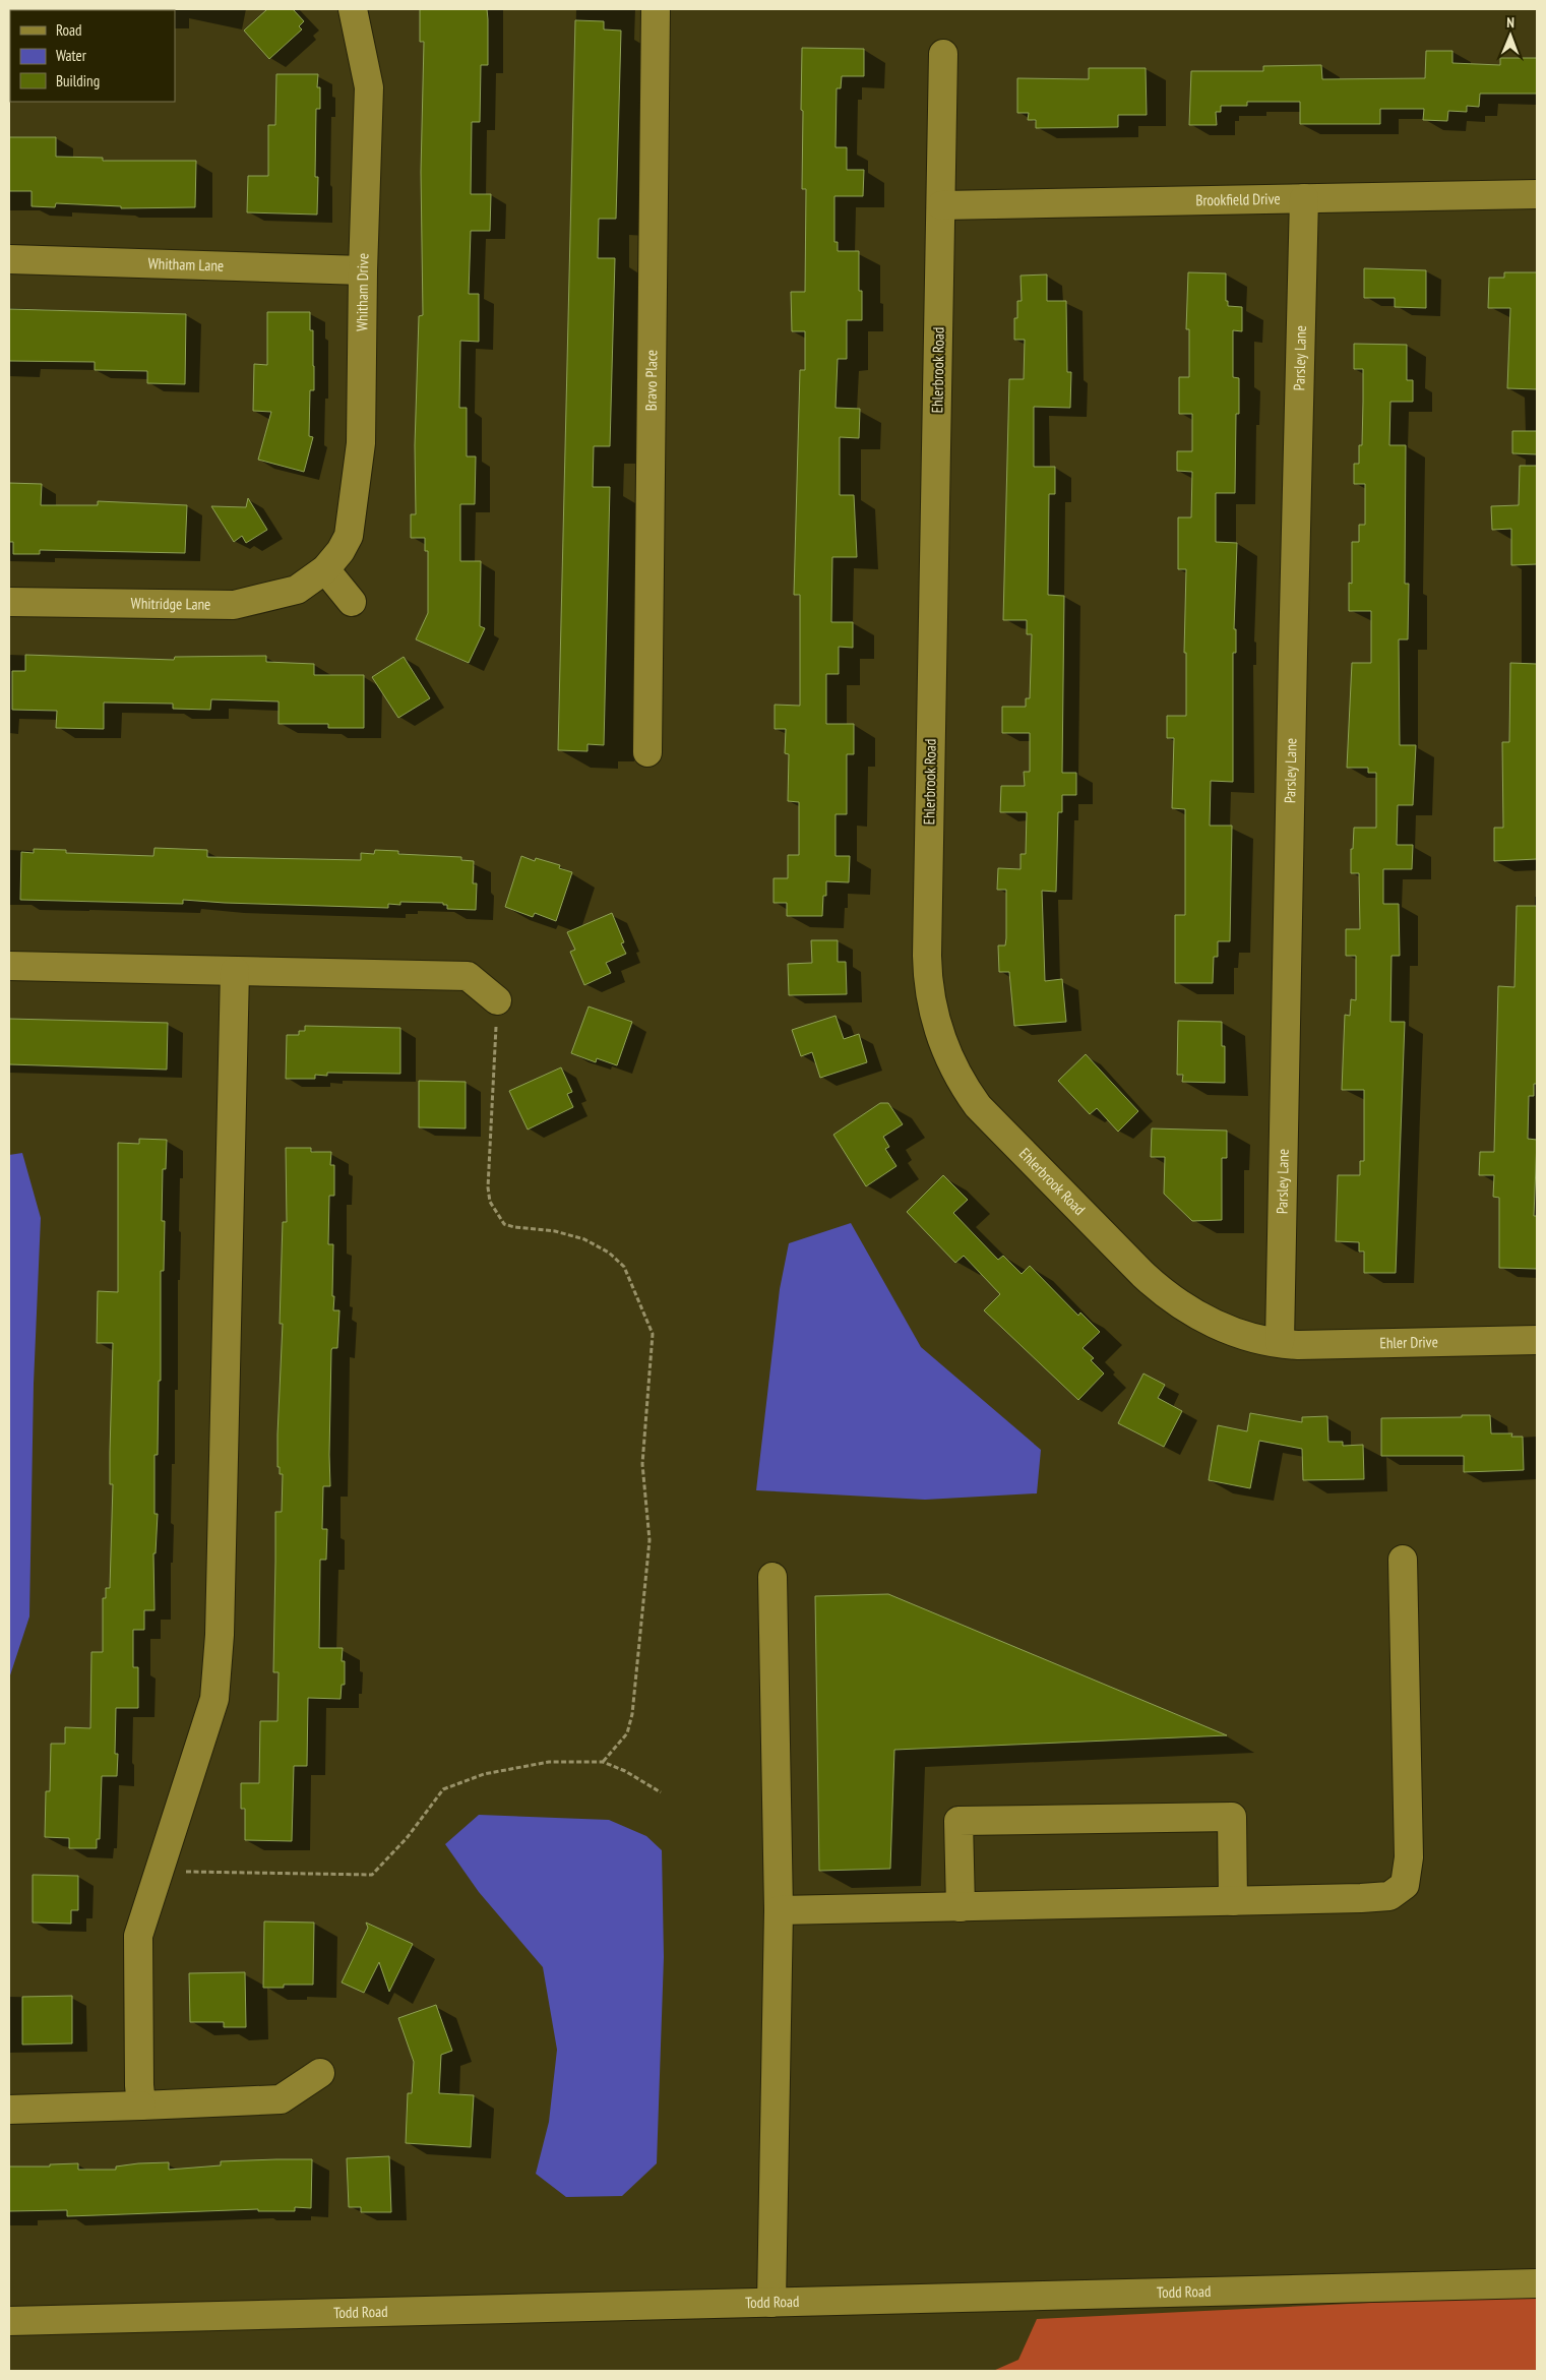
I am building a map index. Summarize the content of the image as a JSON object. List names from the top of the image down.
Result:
{
  "streets": {
    "street": [
      "Brookfield Drive",
      "Whitham Lane",
      "Whitham Drive",
      "Parsley Lane",
      "Ehlerbrook Road",
      "Bravo Place",
      "Whitridge Lane",
      "Ehler Drive",
      "Todd Road"
    ]
  },
  "crossings": [
    ["Brookfield Drive", "Parsley Lane"],
    ["Brookfield Drive", "Ehlerbrook Road"],
    ["Whitham Lane", "Whitham Drive"],
    ["Whitham Drive", "Whitridge Lane"],
    ["Parsley Lane", "Ehlerbrook Road"],
    ["Parsley Lane", "Ehler Drive"],
    ["Ehlerbrook Road", "Ehler Drive"]
  ],
  "legend": ["Road", "Water", "Building"],
  "north": "top"
}
